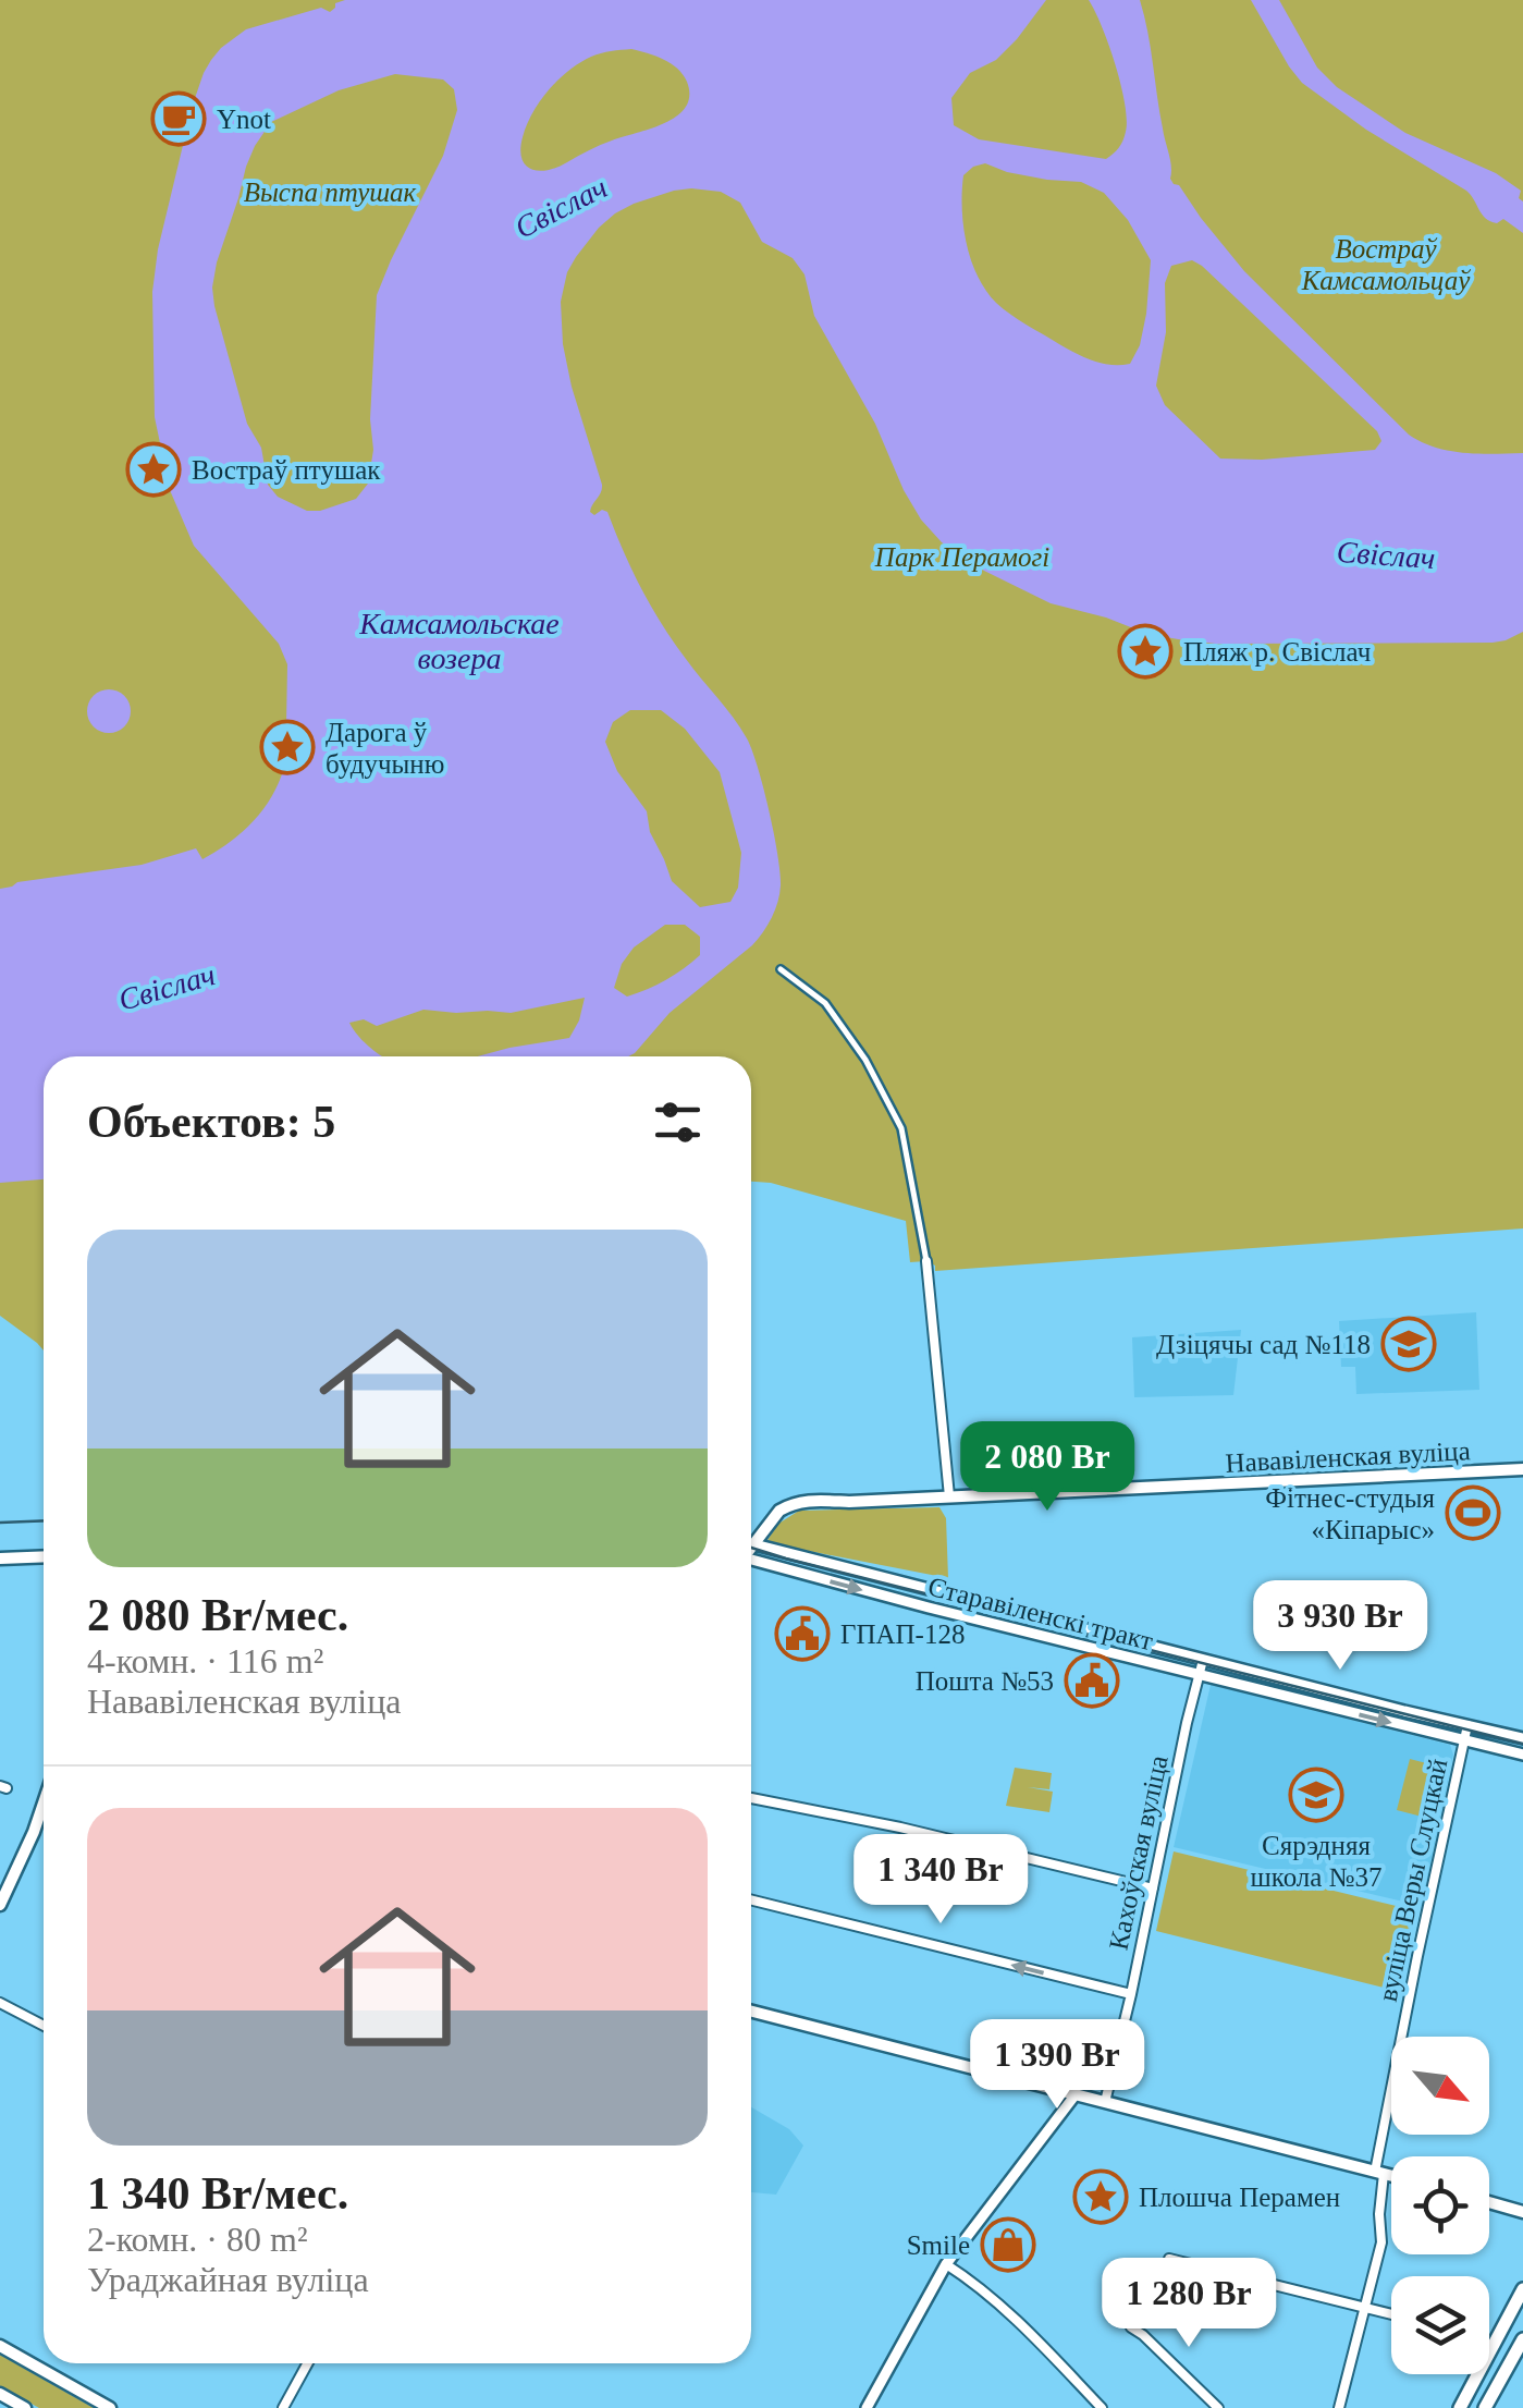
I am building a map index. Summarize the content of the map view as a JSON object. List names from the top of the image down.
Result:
{
  "streets": {
    "main road": ["Нававіленская вуліца", "Старавіленскі тракт"],
    "street": ["Кахоўская вуліца", "вуліца Веры Слуцкай"]
  },
  "crossings": [
    ["Нававіленская вуліца", "Старавіленскі тракт"],
    ["Старавіленскі тракт", "Кахоўская вуліца"],
    ["Старавіленскі тракт", "вуліца Веры Слуцкай"]
  ],
  "one_way": ["Старавіленскі тракт"],
  "water": ["Свіслач", "Камсамольскае возера"],
  "parks": ["Выспа птушак", "Востраў Камсамольцаў", "Парк Перамогі"],
  "places": {
    "cafe": ["Ynot"],
    "place": [
      "Востраў птушак",
      "Пляж р. Свіслач",
      "Дарога ў будучыню",
      "Плошча Перамен"
    ],
    "school or university": ["Дзіцячы сад №118", "Сярэдняя школа №37"],
    "sports": ["Фітнес-студыя «Кіпарыс»"],
    "public building": ["ГПАП-128", "Пошта №53"],
    "shop": ["Smile"]
  },
  "north": "bottom right",
  "page": {
    "heading": "Объектов: 5",
    "list": [
      {
        "name": "2 080 Br/мес.",
        "note": "4-комн. · 116 m² · Нававіленская вуліца"
      },
      {
        "name": "1 340 Br/мес.",
        "note": "2-комн. · 80 m² · Ураджайная вуліца"
      }
    ],
    "price": [
      "2 080 Br",
      "3 930 Br",
      "1 340 Br",
      "1 390 Br",
      "1 280 Br"
    ]
  }
}
